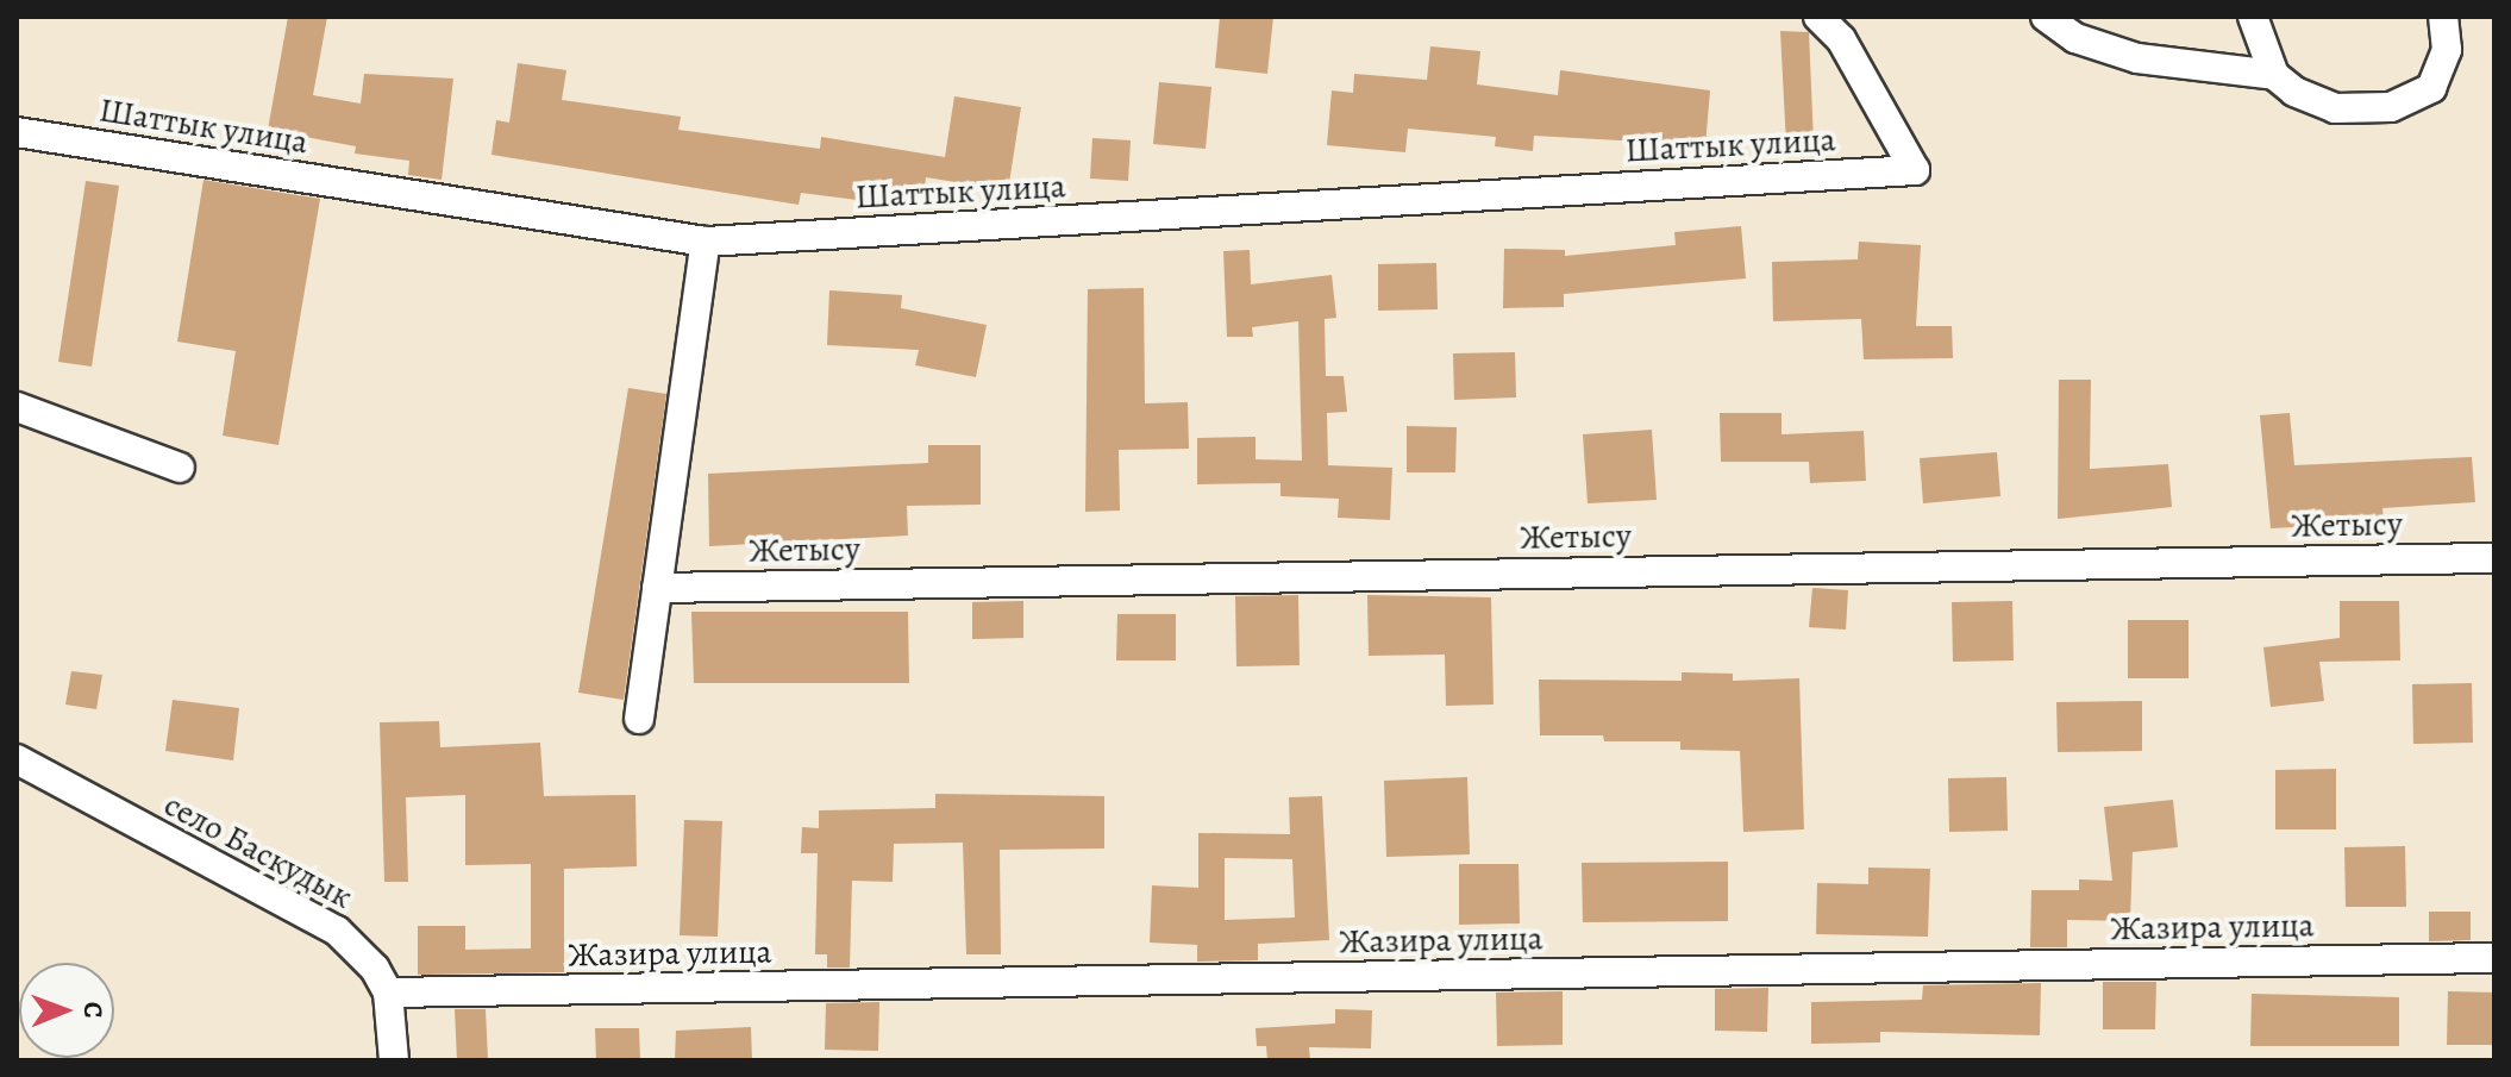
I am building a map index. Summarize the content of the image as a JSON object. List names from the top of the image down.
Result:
{
  "streets": {
    "street": [
      "Шаттык улица",
      "Жетысу",
      "село Баскудык",
      "Жазира улица"
    ]
  },
  "crossings": [
    ["село Баскудык", "Жазира улица"]
  ],
  "north": "right"
}
